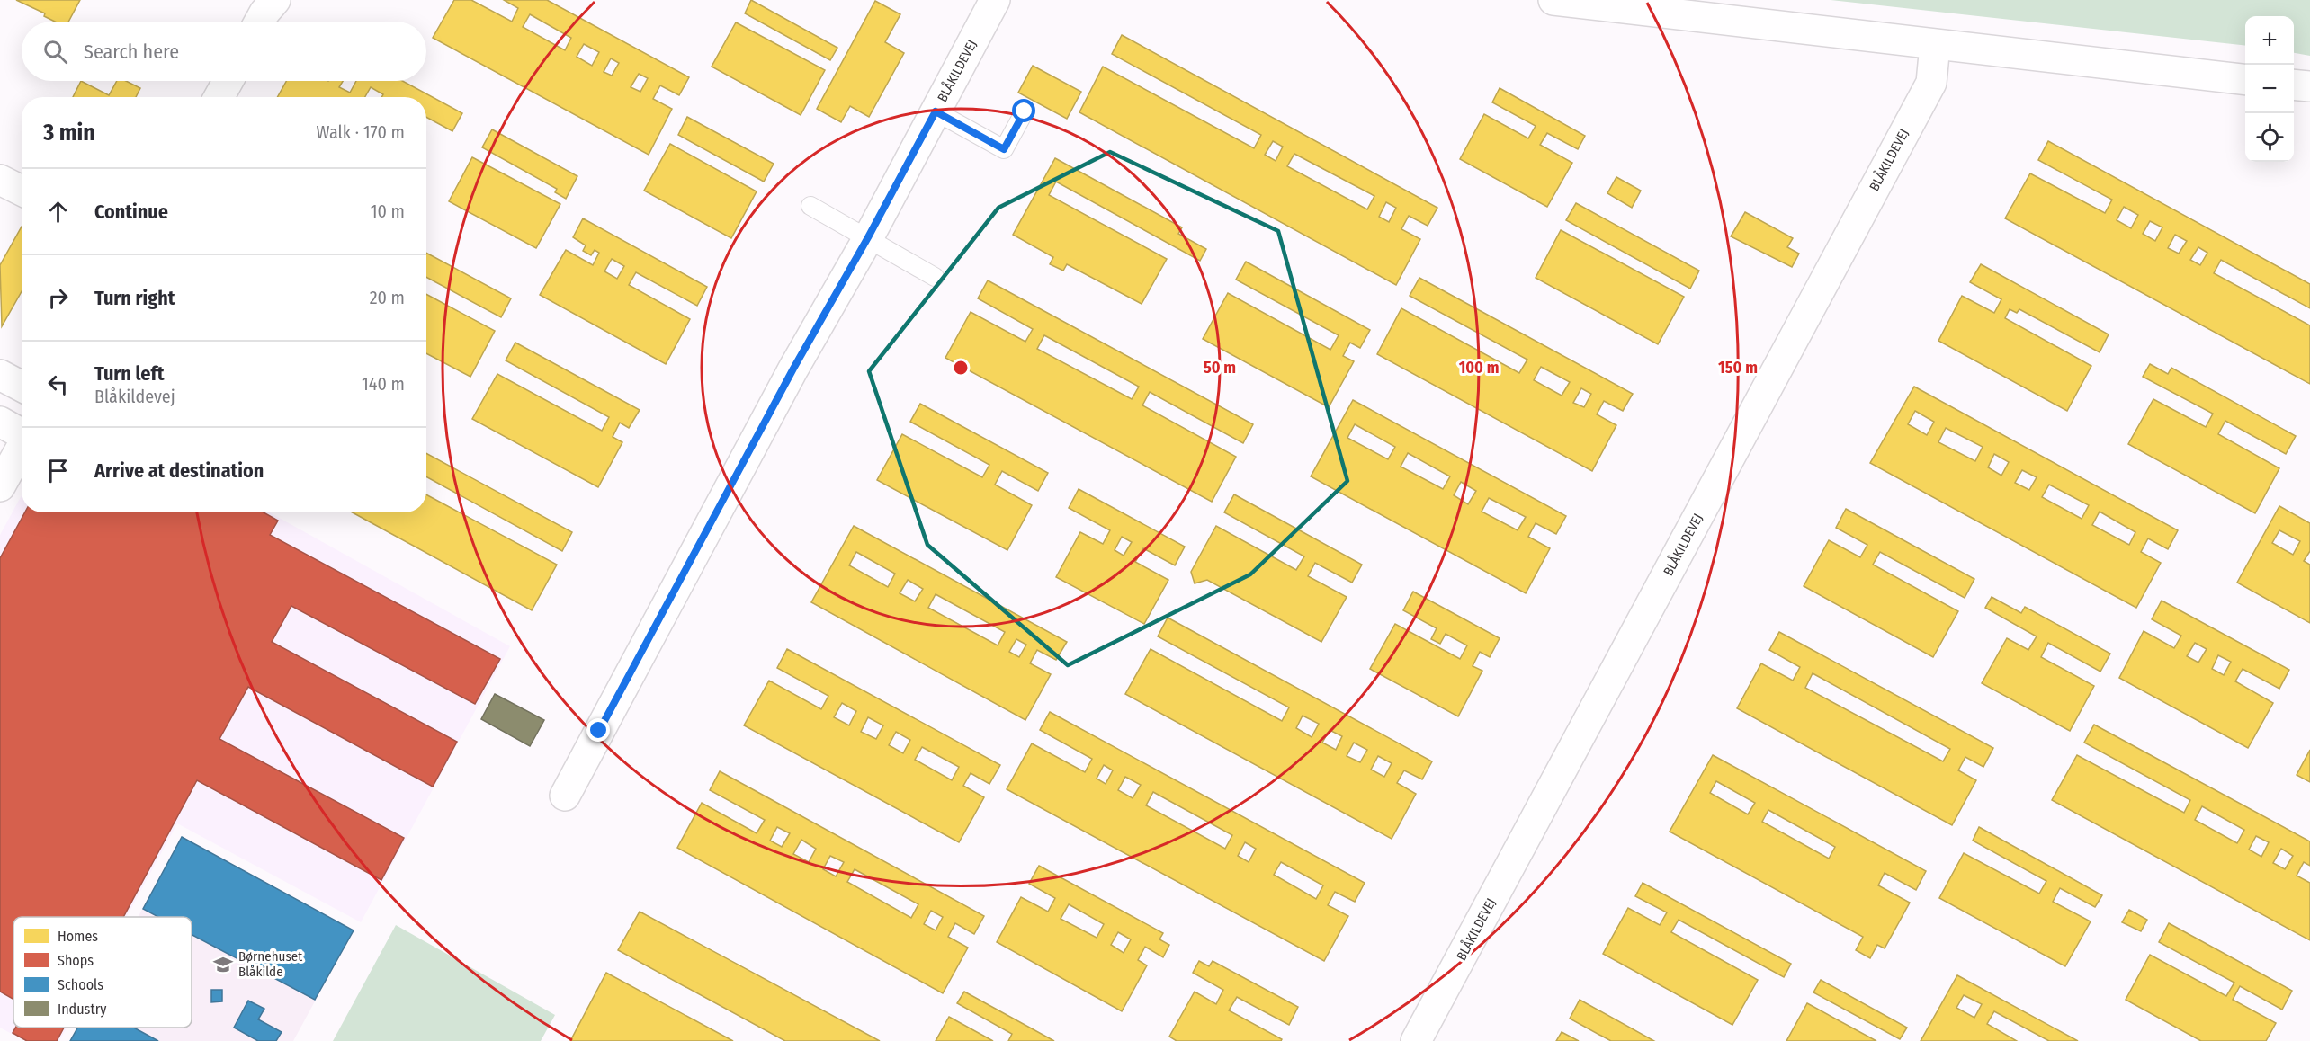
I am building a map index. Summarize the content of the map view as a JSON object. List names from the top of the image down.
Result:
{
  "streets": {
    "street": ["BLÅKILDEVEJ"]
  },
  "places": {
    "school or university": ["Børnehuset Blåkilde"]
  },
  "legend": [
    "Homes",
    "Shops",
    "Schools",
    "Industry"
  ],
  "page": {
    "map_buttons": ["+", "−"],
    "search": "Search here",
    "heading": ["3 min", "Walk · 170 m"],
    "list": [
      ["Continue", "10 m"],
      ["Turn right", "20 m"],
      ["Turn left", "Blåkildevej", "140 m"],
      "Arrive at destination"
    ]
  },
  "rings": ["50 m", "100 m", "150 m"]
}
